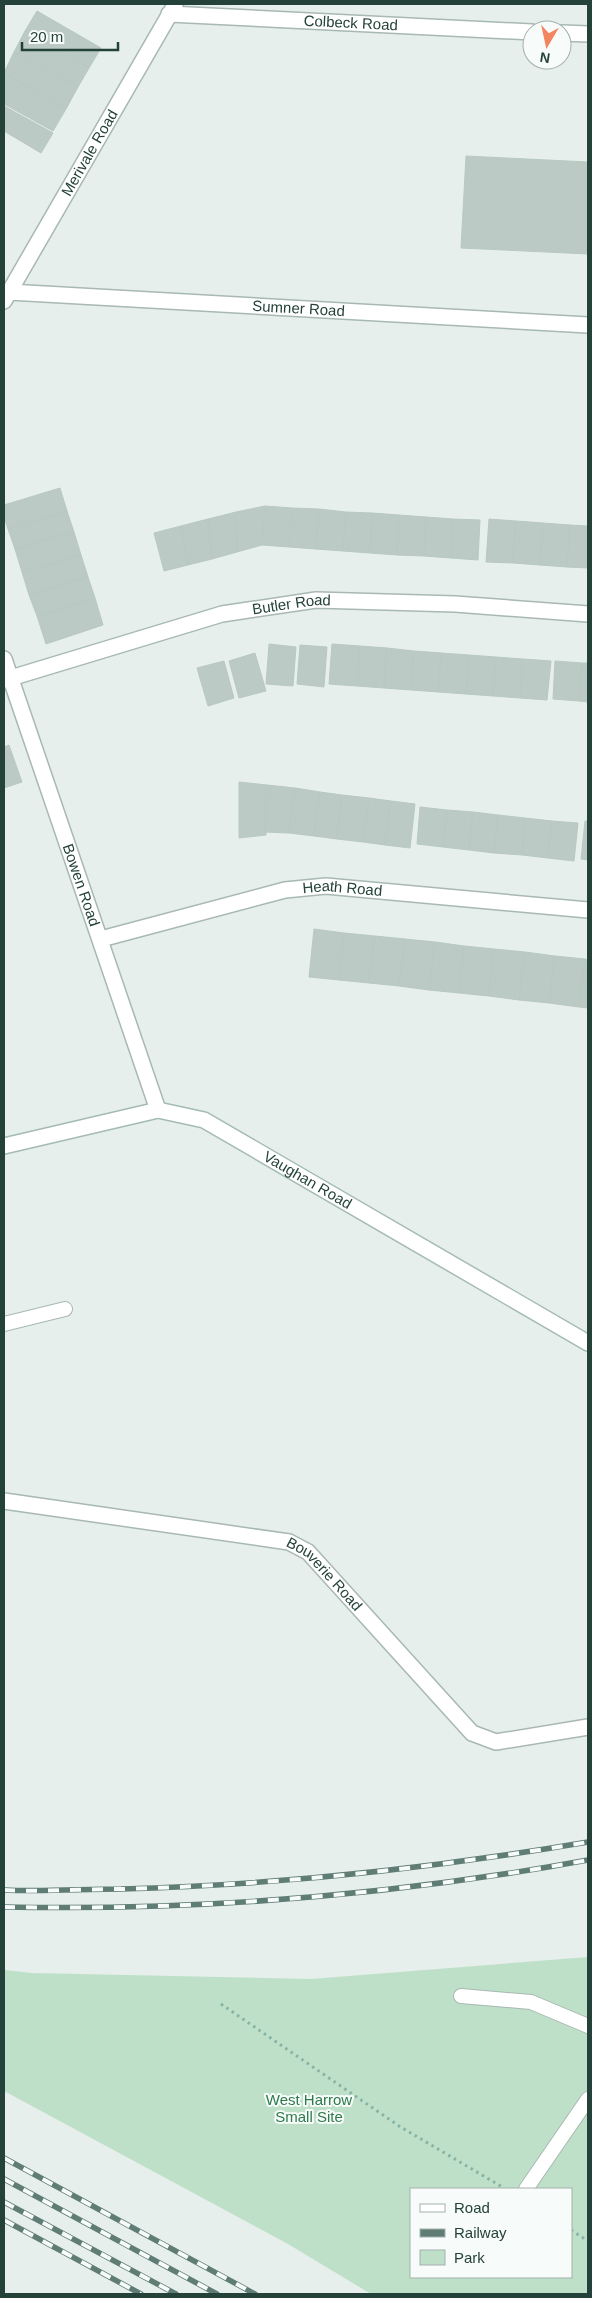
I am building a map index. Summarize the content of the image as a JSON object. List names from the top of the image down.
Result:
{
  "streets": {
    "street": [
      "Colbeck Road",
      "Merivale Road",
      "Sumner Road",
      "Butler Road",
      "Bowen Road",
      "Heath Road",
      "Vaughan Road",
      "Bouverie Road"
    ]
  },
  "crossings": [
    ["Colbeck Road", "Merivale Road"],
    ["Merivale Road", "Sumner Road"],
    ["Butler Road", "Bowen Road"],
    ["Bowen Road", "Heath Road"],
    ["Bowen Road", "Vaughan Road"]
  ],
  "parks": ["West Harrow Small Site"],
  "legend": ["Road", "Railway", "Park"],
  "scale_bar": "20 m",
  "north": "bottom"
}
